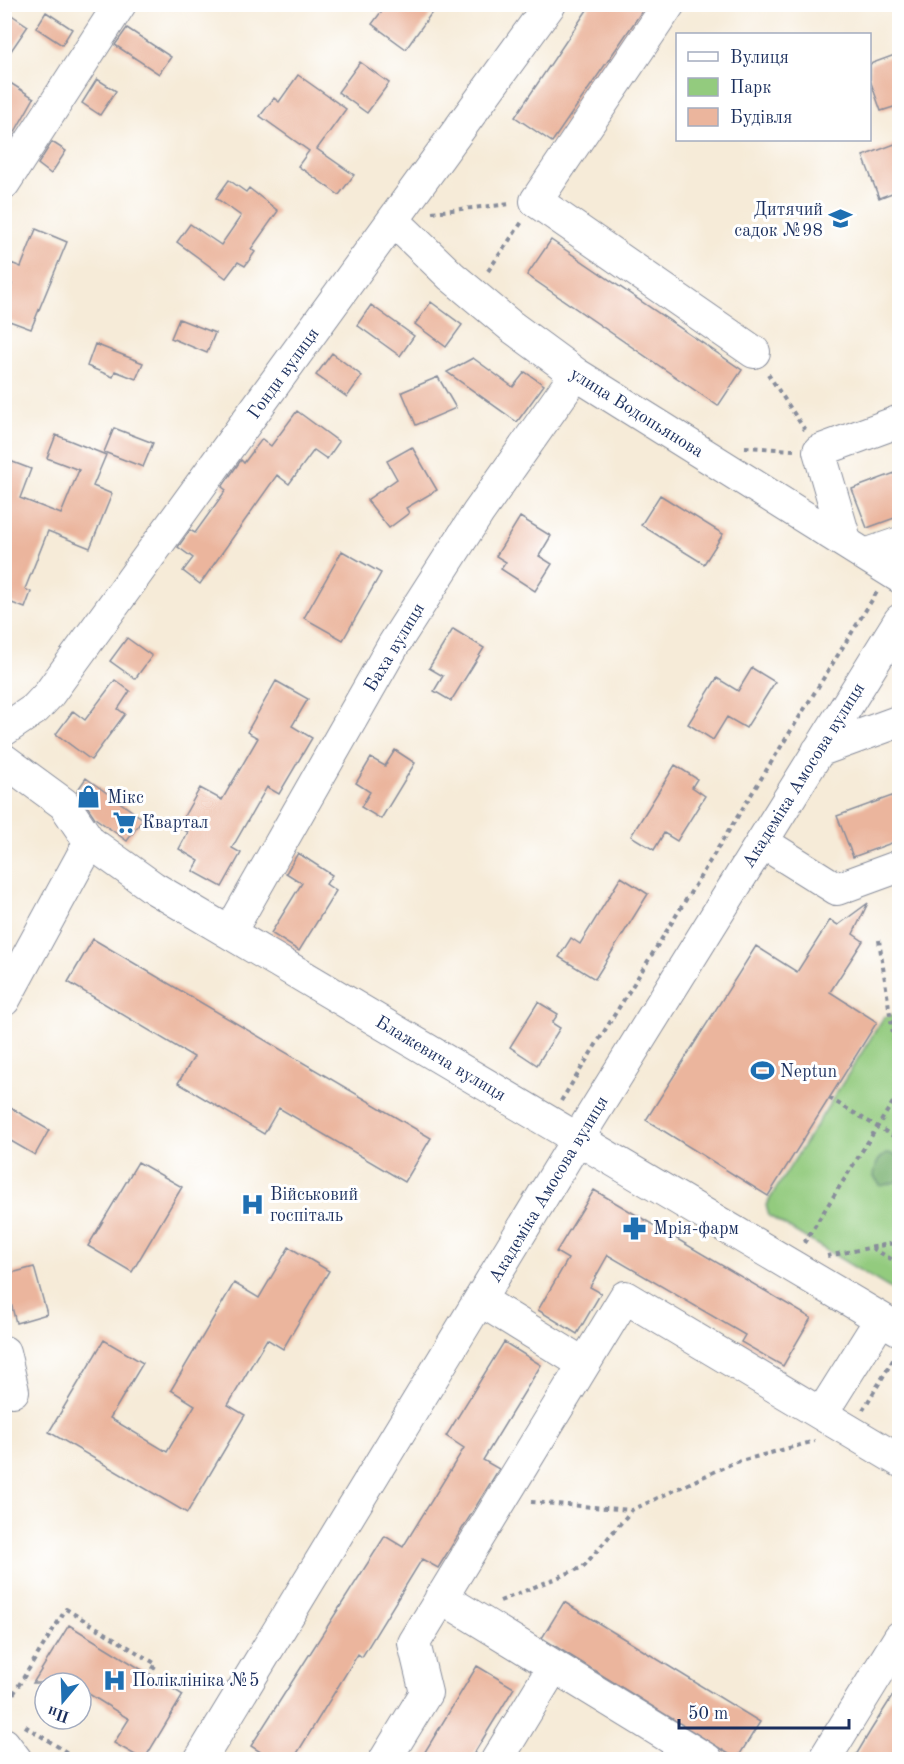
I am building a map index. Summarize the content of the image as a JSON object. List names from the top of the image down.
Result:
{
  "streets": {
    "street": [
      "Гонди вулиця",
      "улица Водопьянова",
      "Баха вулиця",
      "Академіка Амосова вулиця",
      "Блажевича вулиця"
    ]
  },
  "crossings": [
    ["Гонди вулиця", "улица Водопьянова"],
    ["улица Водопьянова", "Баха вулиця"],
    ["Баха вулиця", "Блажевича вулиця"],
    ["Академіка Амосова вулиця", "Блажевича вулиця"]
  ],
  "places": {
    "school or university": ["Дитячий садок №98"],
    "shop": ["Мікс"],
    "supermarket": ["Квартал"],
    "sports": ["Neptun"],
    "hospital": ["Військовий госпіталь", "Поліклініка №5"],
    "pharmacy": ["Мрія-фарм"]
  },
  "legend": ["Вулиця", "Парк", "Будівля"],
  "scale_bar": "50 m",
  "north": "bottom"
}
